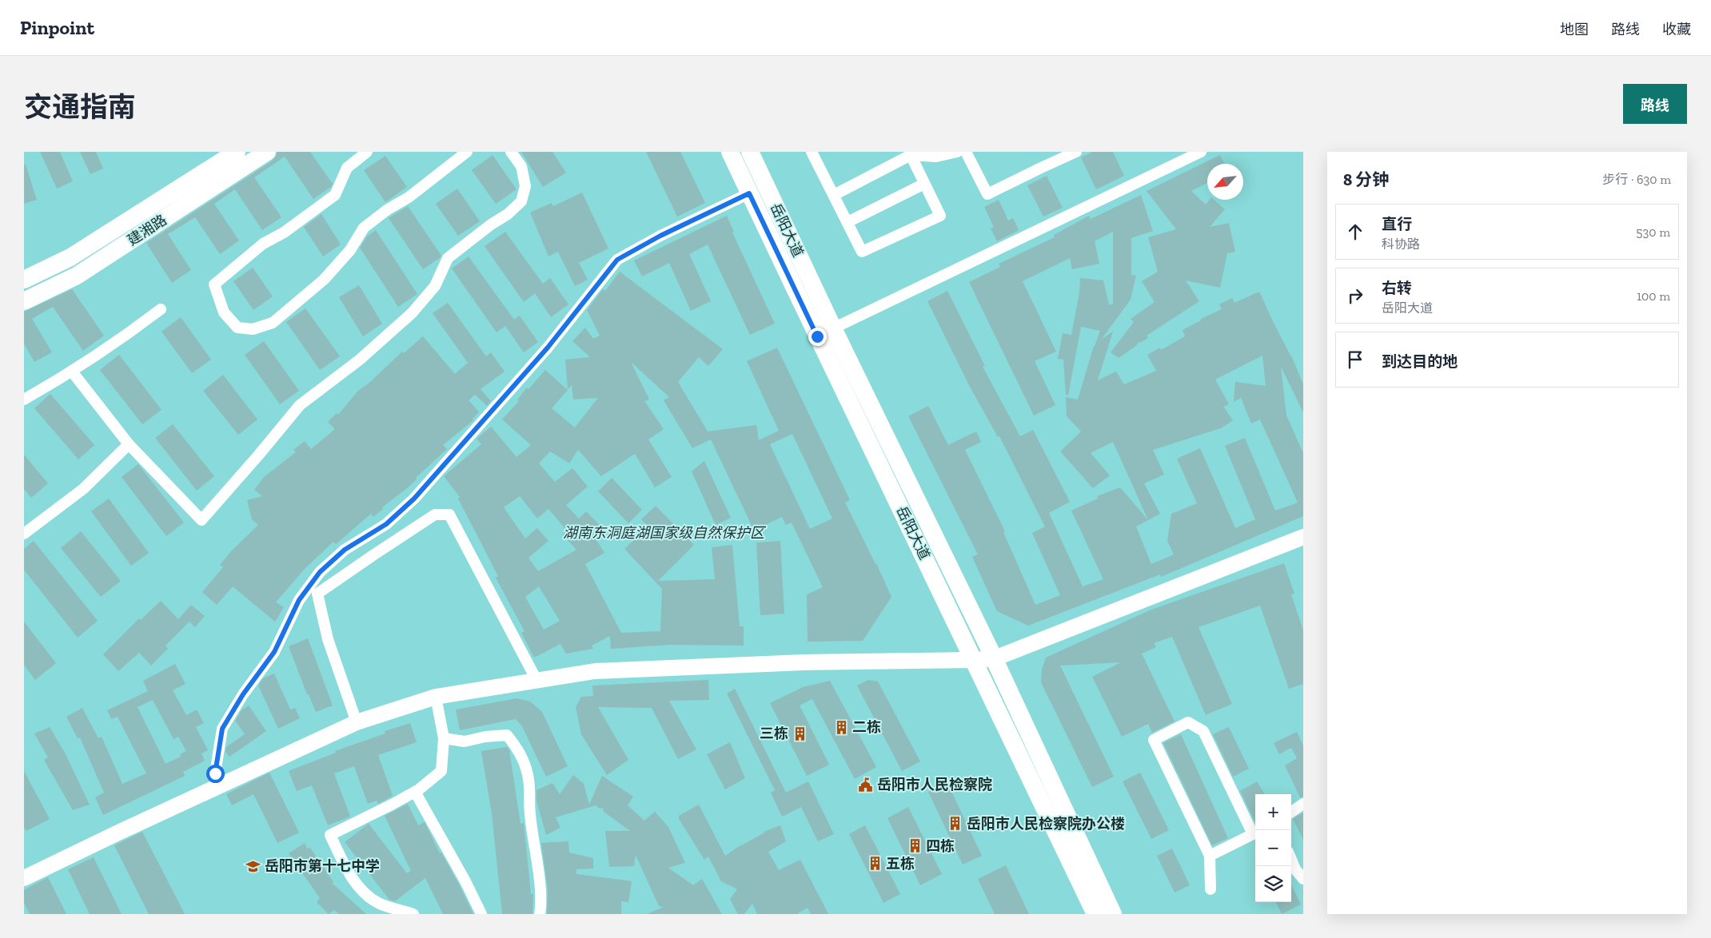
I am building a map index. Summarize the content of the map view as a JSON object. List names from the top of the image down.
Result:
{
  "streets": {
    "main road": ["建湘路", "岳阳大道"]
  },
  "parks": ["湖南东洞庭湖国家级自然保护区"],
  "places": {
    "building": [
      "二栋",
      "三栋",
      "岳阳市人民检察院办公楼",
      "四栋",
      "五栋"
    ],
    "public building": ["岳阳市人民检察院"],
    "school or university": ["岳阳市第十七中学"]
  },
  "north": "bottom left",
  "page": {
    "header": "Pinpoint",
    "nav": ["地图", "路线", "收藏"],
    "title": "交通指南",
    "buttons": "路线",
    "heading": ["8 分钟", "步行 · 630 m"],
    "list": [
      ["直行", "科协路", "530 m"],
      ["右转", "岳阳大道", "100 m"],
      "到达目的地"
    ],
    "map_buttons": ["+", "−"]
  }
}
